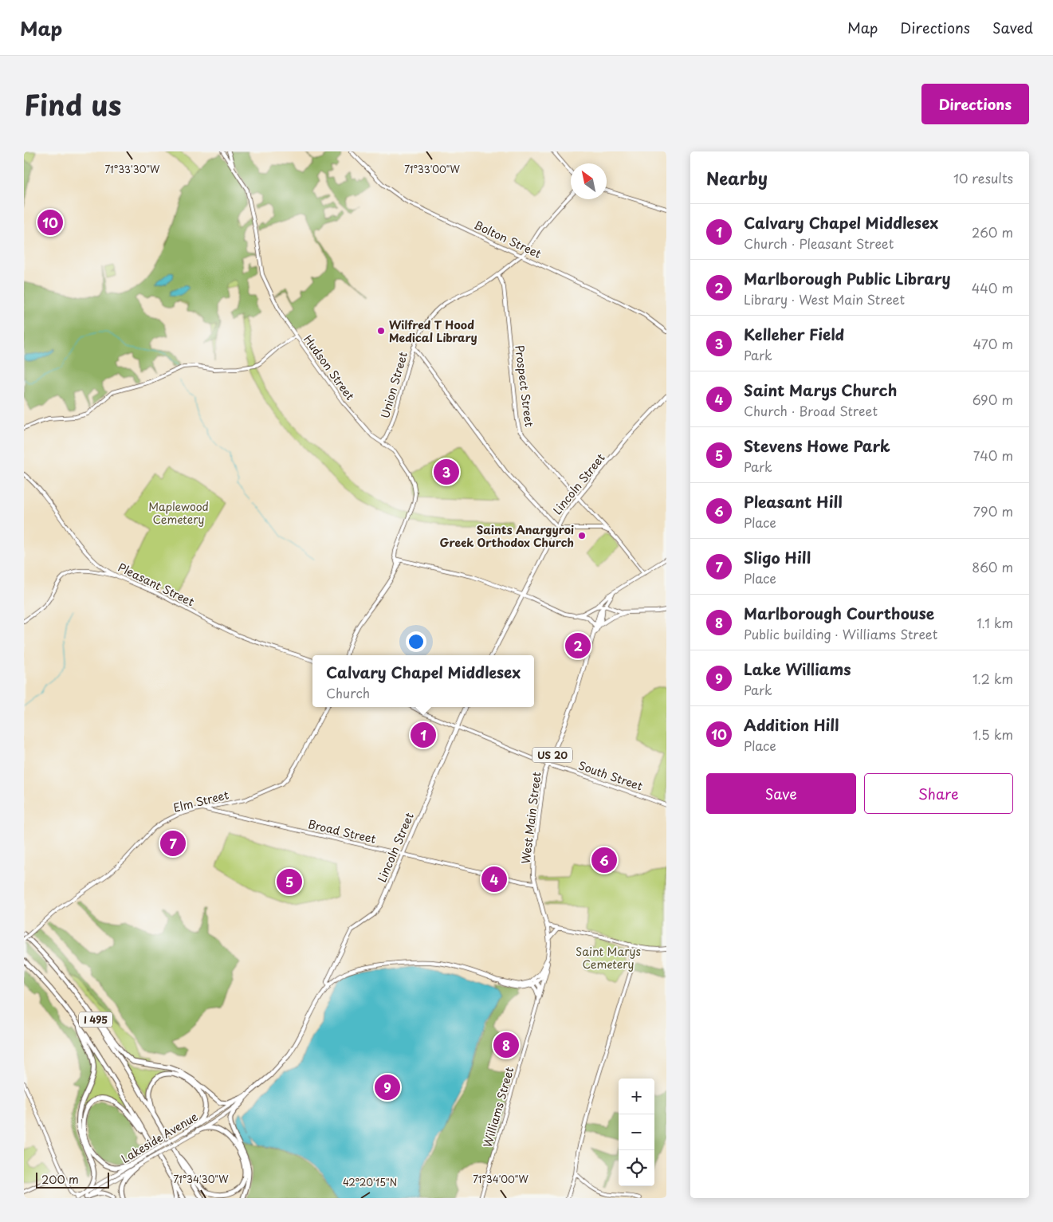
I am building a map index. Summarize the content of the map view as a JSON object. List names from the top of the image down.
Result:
{
  "streets": {
    "highway": ["I 495", "Lakeside Avenue"],
    "main road": ["Lincoln Street", "US 20", "West Main Street"],
    "street": [
      "Bolton Street",
      "Hudson Street",
      "Union Street",
      "Prospect Street",
      "Pleasant Street",
      "South Street",
      "Elm Street",
      "Broad Street",
      "Williams Street"
    ]
  },
  "crossings": [
    ["Bolton Street", "Union Street"],
    ["Hudson Street", "Union Street"],
    ["Union Street", "Prospect Street"],
    ["Prospect Street", "Lincoln Street"],
    ["Lincoln Street", "Broad Street"],
    ["Lincoln Street", "Lakeside Avenue"],
    ["US 20", "West Main Street"],
    ["US 20", "Lakeside Avenue"],
    ["South Street", "West Main Street"],
    ["Elm Street", "Broad Street"],
    ["West Main Street", "Broad Street"],
    ["West Main Street", "Lakeside Avenue"]
  ],
  "parks": ["Maplewood Cemetery", "Saint Marys Cemetery"],
  "places": ["Wilfred T Hood Medical Library", "Saints Anargyroi Greek Orthodox Church"],
  "scale_bar": "200 m",
  "north": "top left",
  "page": {
    "header": "Map",
    "nav": ["Map", "Directions", "Saved"],
    "title": "Find us",
    "buttons": [
      "Directions",
      ["Save", "Share"]
    ],
    "heading": ["Nearby", "10 results"],
    "list": [
      {
        "mark": "1",
        "name": "Calvary Chapel Middlesex",
        "note": "Church · Pleasant Street",
        "value": "260 m"
      },
      {
        "mark": "2",
        "name": "Marlborough Public Library",
        "note": "Library · West Main Street",
        "value": "440 m"
      },
      {
        "mark": "3",
        "name": "Kelleher Field",
        "note": "Park",
        "value": "470 m"
      },
      {
        "mark": "4",
        "name": "Saint Marys Church",
        "note": "Church · Broad Street",
        "value": "690 m"
      },
      {
        "mark": "5",
        "name": "Stevens Howe Park",
        "note": "Park",
        "value": "740 m"
      },
      {
        "mark": "6",
        "name": "Pleasant Hill",
        "note": "Place",
        "value": "790 m"
      },
      {
        "mark": "7",
        "name": "Sligo Hill",
        "note": "Place",
        "value": "860 m"
      },
      {
        "mark": "8",
        "name": "Marlborough Courthouse",
        "note": "Public building · Williams Street",
        "value": "1.1 km"
      },
      {
        "mark": "9",
        "name": "Lake Williams",
        "note": "Park",
        "value": "1.2 km"
      },
      {
        "mark": "10",
        "name": "Addition Hill",
        "note": "Place",
        "value": "1.5 km"
      }
    ],
    "pins": [
      "10",
      "3",
      "2",
      "1",
      "7",
      "6",
      "4",
      "5",
      "8",
      "9"
    ],
    "popup": ["Calvary Chapel Middlesex", "Church"],
    "map_buttons": ["+", "−"],
    "scale": "200 m"
  },
  "coordinates": [
    "71°33'30\"W",
    "71°33'00\"W",
    "71°34'30\"W",
    "71°34'00\"W",
    "42°20'15\"N"
  ]
}
